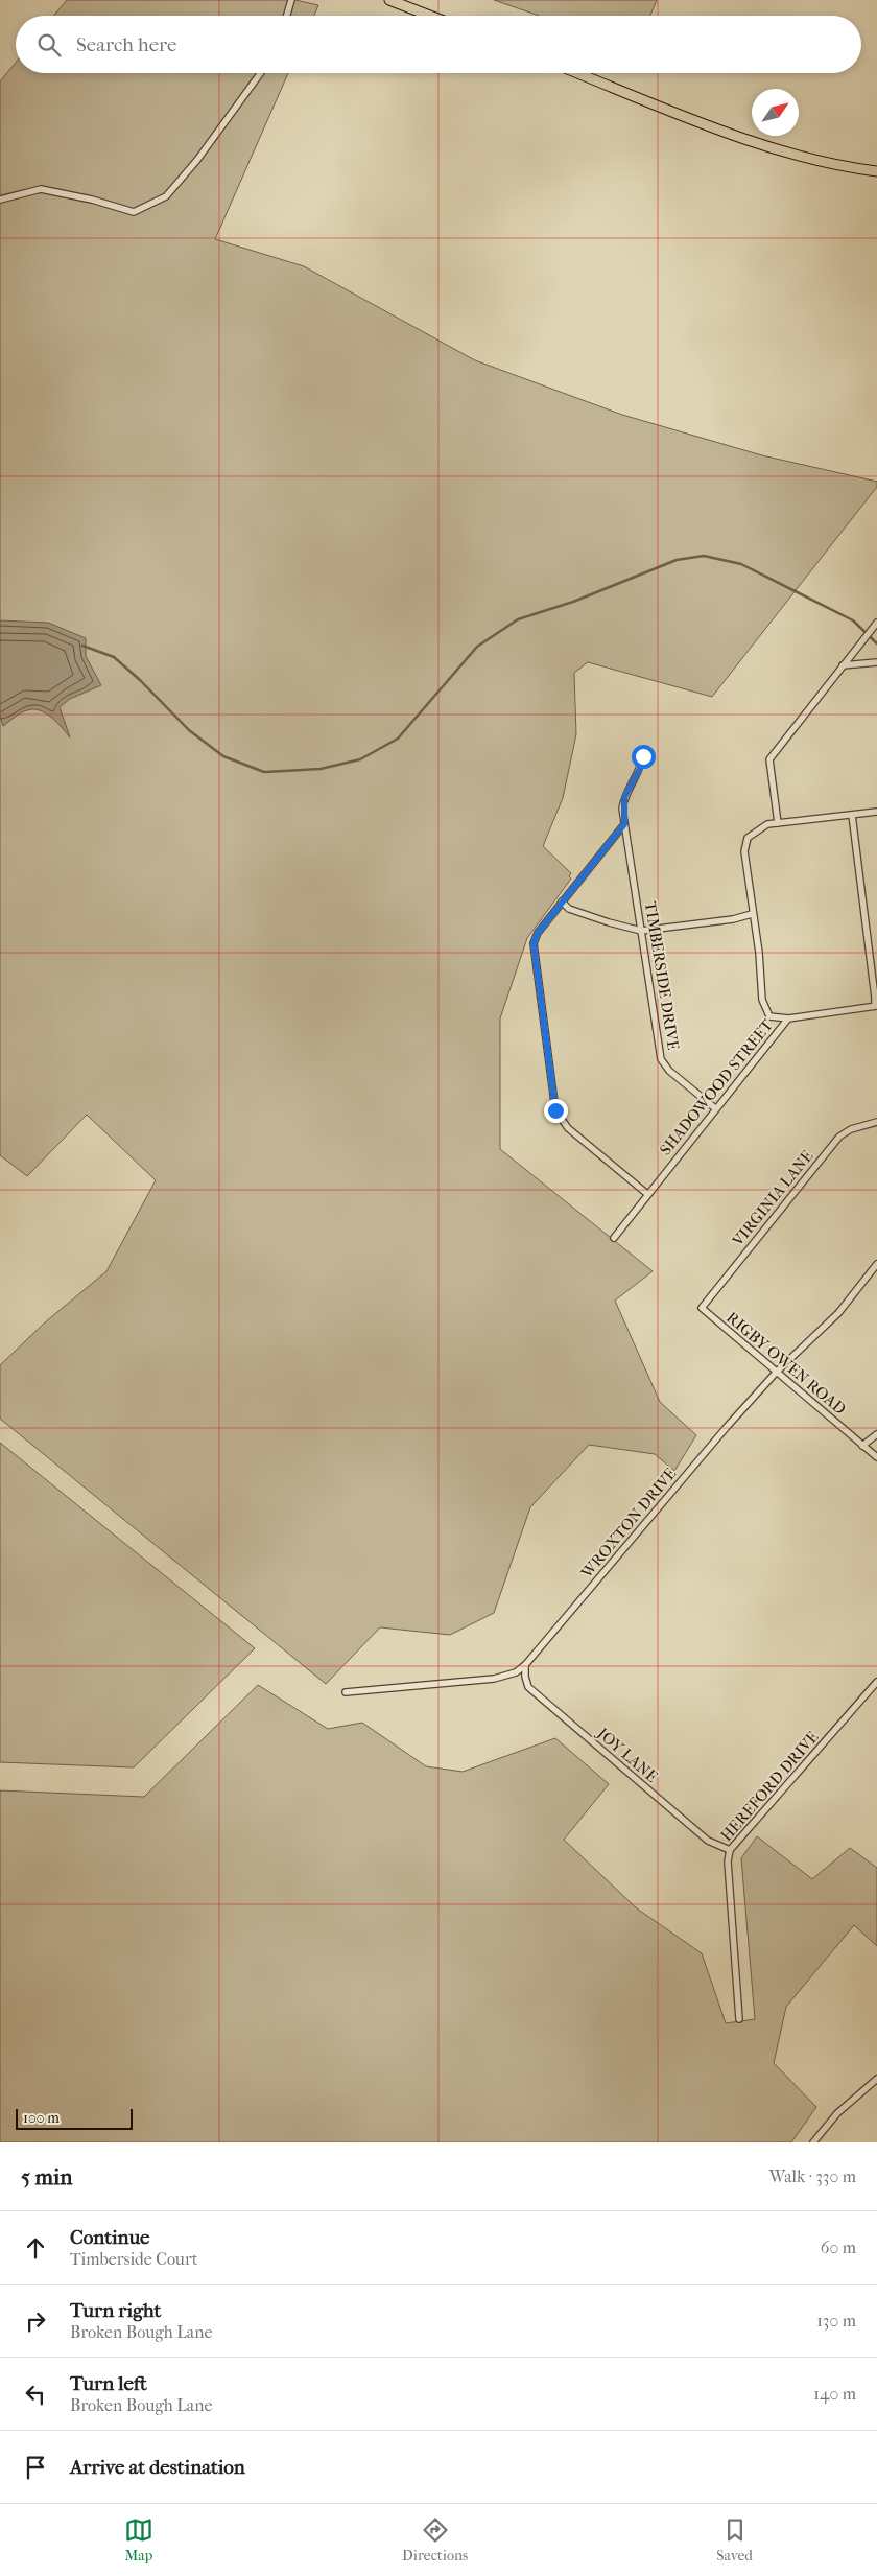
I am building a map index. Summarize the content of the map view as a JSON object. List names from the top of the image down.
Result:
{
  "streets": {
    "street": [
      "TIMBERSIDE DRIVE",
      "SHADOWOOD STREET",
      "VIRGINIA LANE",
      "RIGBY OWEN ROAD",
      "WROXTON DRIVE",
      "JOY LANE",
      "HEREFORD DRIVE"
    ]
  },
  "crossings": [
    ["TIMBERSIDE DRIVE", "SHADOWOOD STREET"],
    ["VIRGINIA LANE", "RIGBY OWEN ROAD"],
    ["RIGBY OWEN ROAD", "WROXTON DRIVE"],
    ["WROXTON DRIVE", "JOY LANE"],
    ["JOY LANE", "HEREFORD DRIVE"]
  ],
  "scale_bar": "100 m",
  "north": "top right",
  "page": {
    "search": "Search here",
    "scale": "100 m",
    "heading": ["5 min", "Walk · 330 m"],
    "list": [
      ["Continue", "Timberside Court", "60 m"],
      ["Turn right", "Broken Bough Lane", "130 m"],
      ["Turn left", "Broken Bough Lane", "140 m"],
      "Arrive at destination"
    ],
    "nav": ["Map", "Directions", "Saved"]
  }
}
